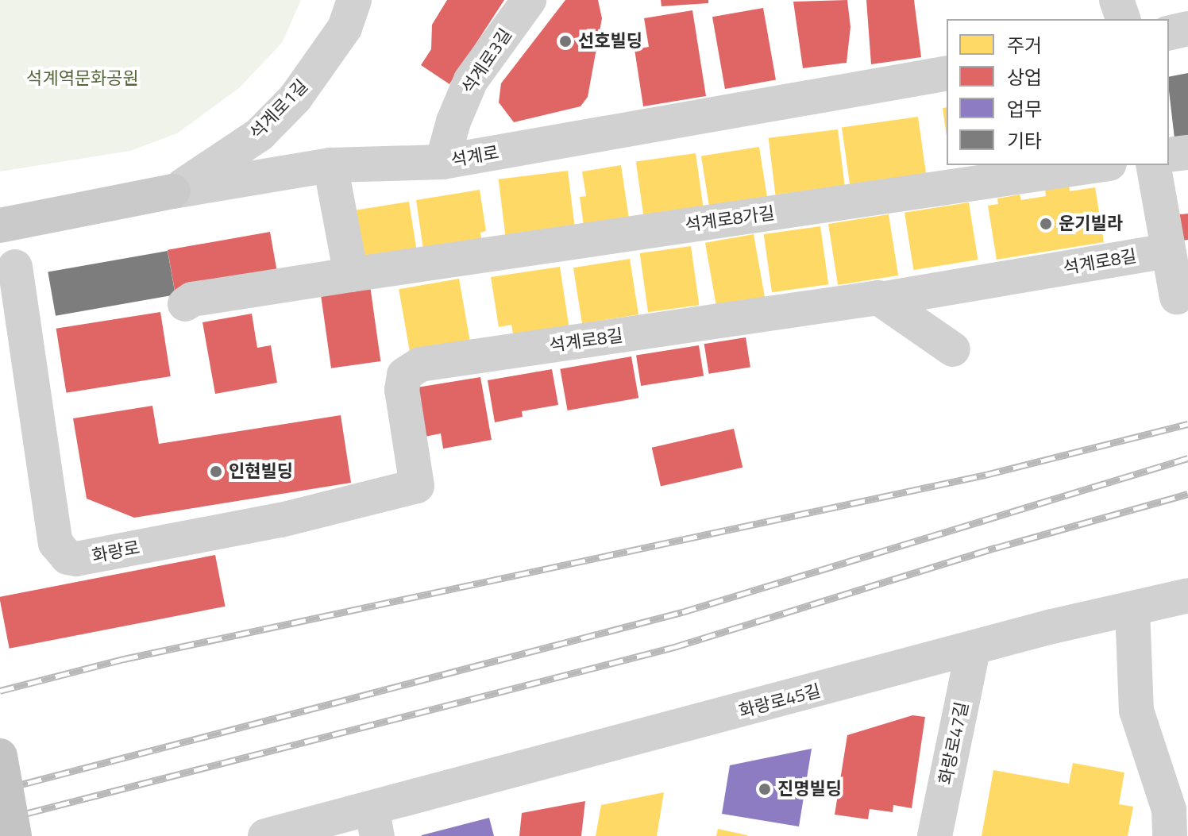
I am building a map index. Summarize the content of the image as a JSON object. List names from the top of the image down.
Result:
{
  "streets": {
    "main road": ["석계로"],
    "street": [
      "석계로3길",
      "석계로1길",
      "석계로8가길",
      "석계로8길",
      "화랑로",
      "화랑로45길",
      "화랑로47길"
    ]
  },
  "crossings": [
    ["석계로3길", "석계로"],
    ["석계로1길", "석계로"],
    ["석계로8길", "화랑로"],
    ["화랑로45길", "화랑로47길"]
  ],
  "parks": ["석계역문화공원"],
  "places": [
    "선호빌딩",
    "운기빌라",
    "인현빌딩",
    "진명빌딩"
  ],
  "legend": [
    "주거",
    "상업",
    "업무",
    "기타"
  ]
}
